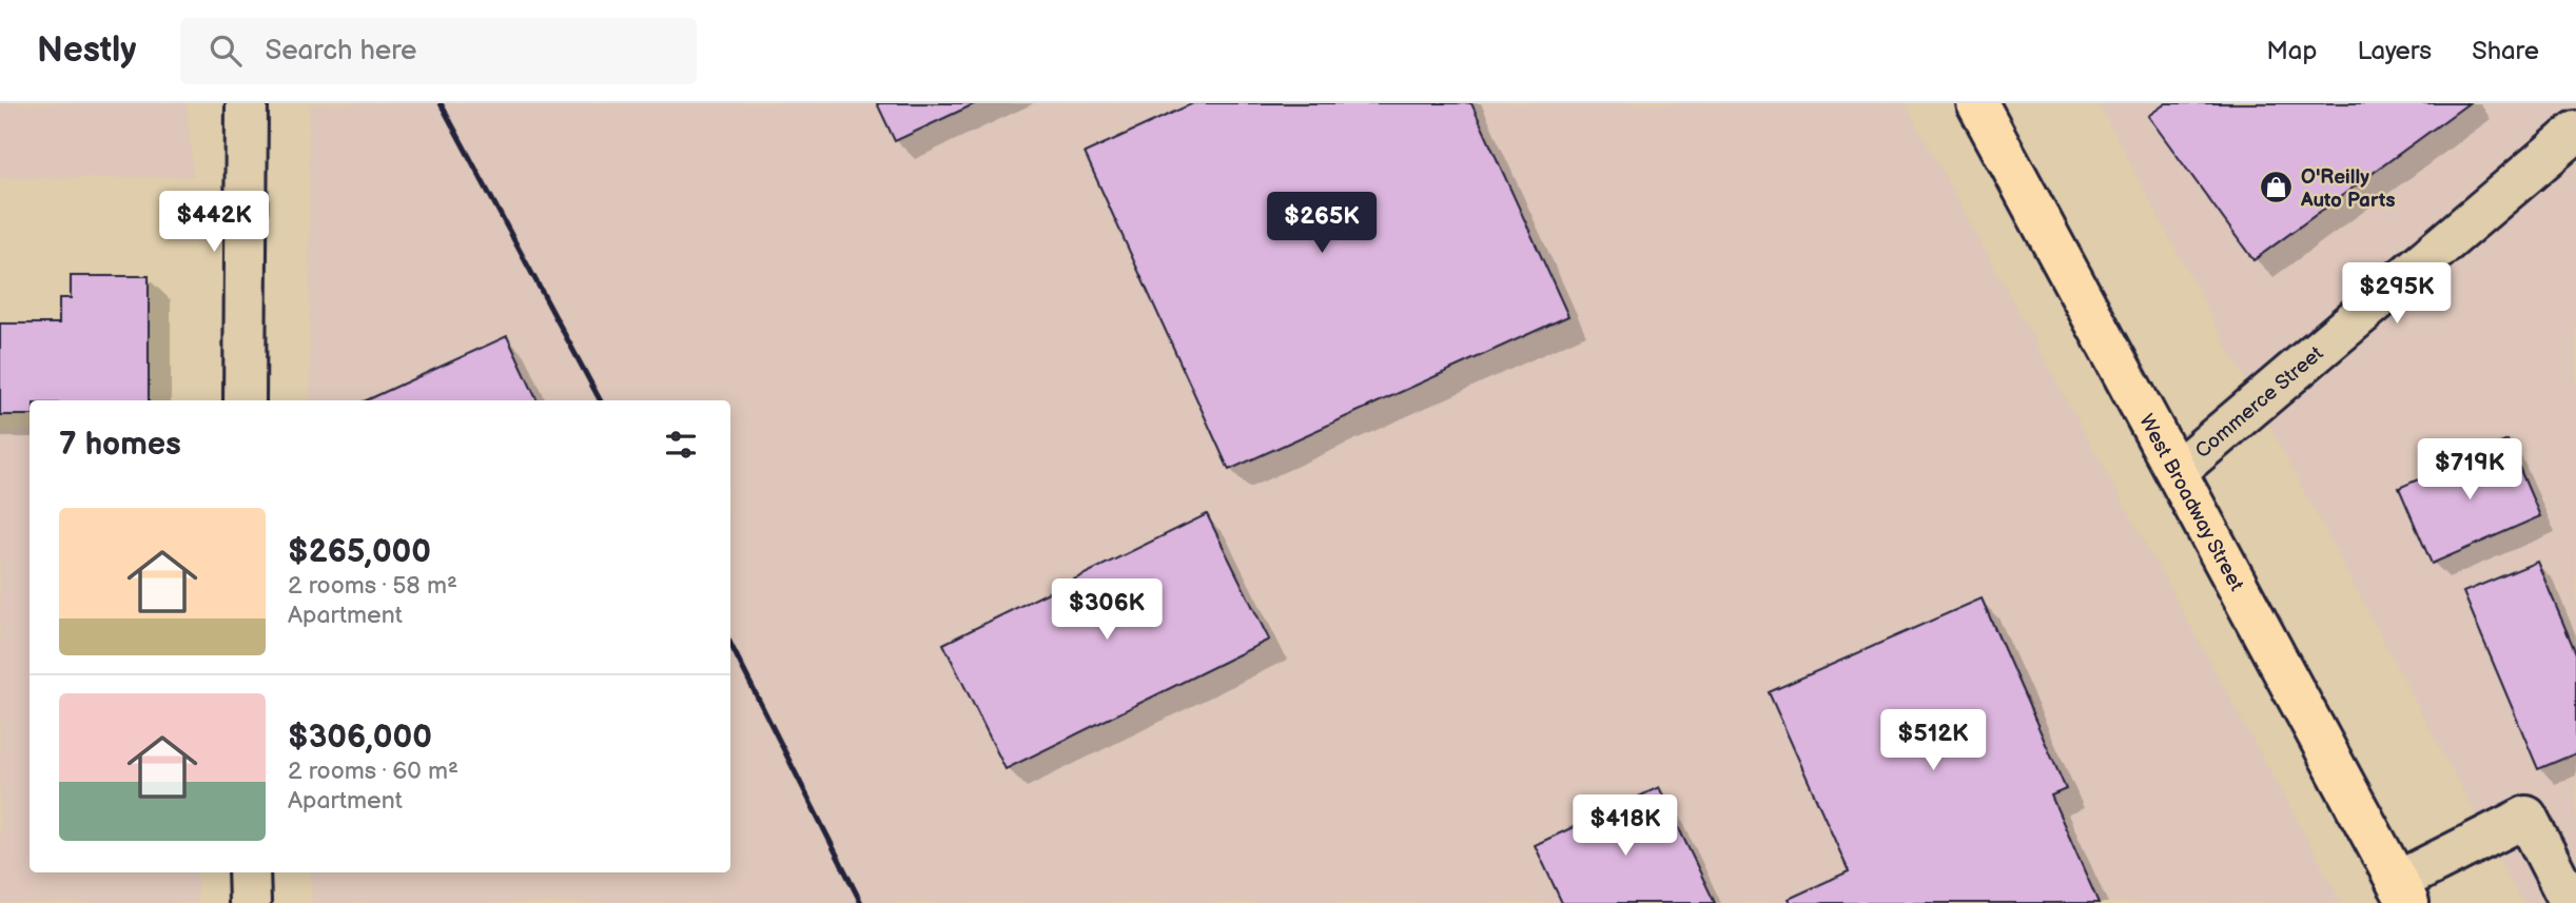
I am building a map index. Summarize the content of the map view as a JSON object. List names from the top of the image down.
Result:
{
  "streets": {
    "main road": ["West Broadway Street"],
    "street": ["Commerce Street"]
  },
  "crossings": [
    ["Commerce Street", "West Broadway Street"]
  ],
  "places": {
    "shop": ["O'Reilly Auto Parts"]
  },
  "page": {
    "header": "Nestly",
    "search": "Search here",
    "nav": ["Map", "Layers", "Share"],
    "price": [
      "$442K",
      "$265K",
      "$295K",
      "$719K",
      "$306K",
      "$512K",
      "$418K"
    ],
    "heading": "7 homes",
    "list": [
      {
        "name": "$265,000",
        "note": "2 rooms · 58 m² · Apartment"
      },
      {
        "name": "$306,000",
        "note": "2 rooms · 60 m² · Apartment"
      }
    ]
  }
}
